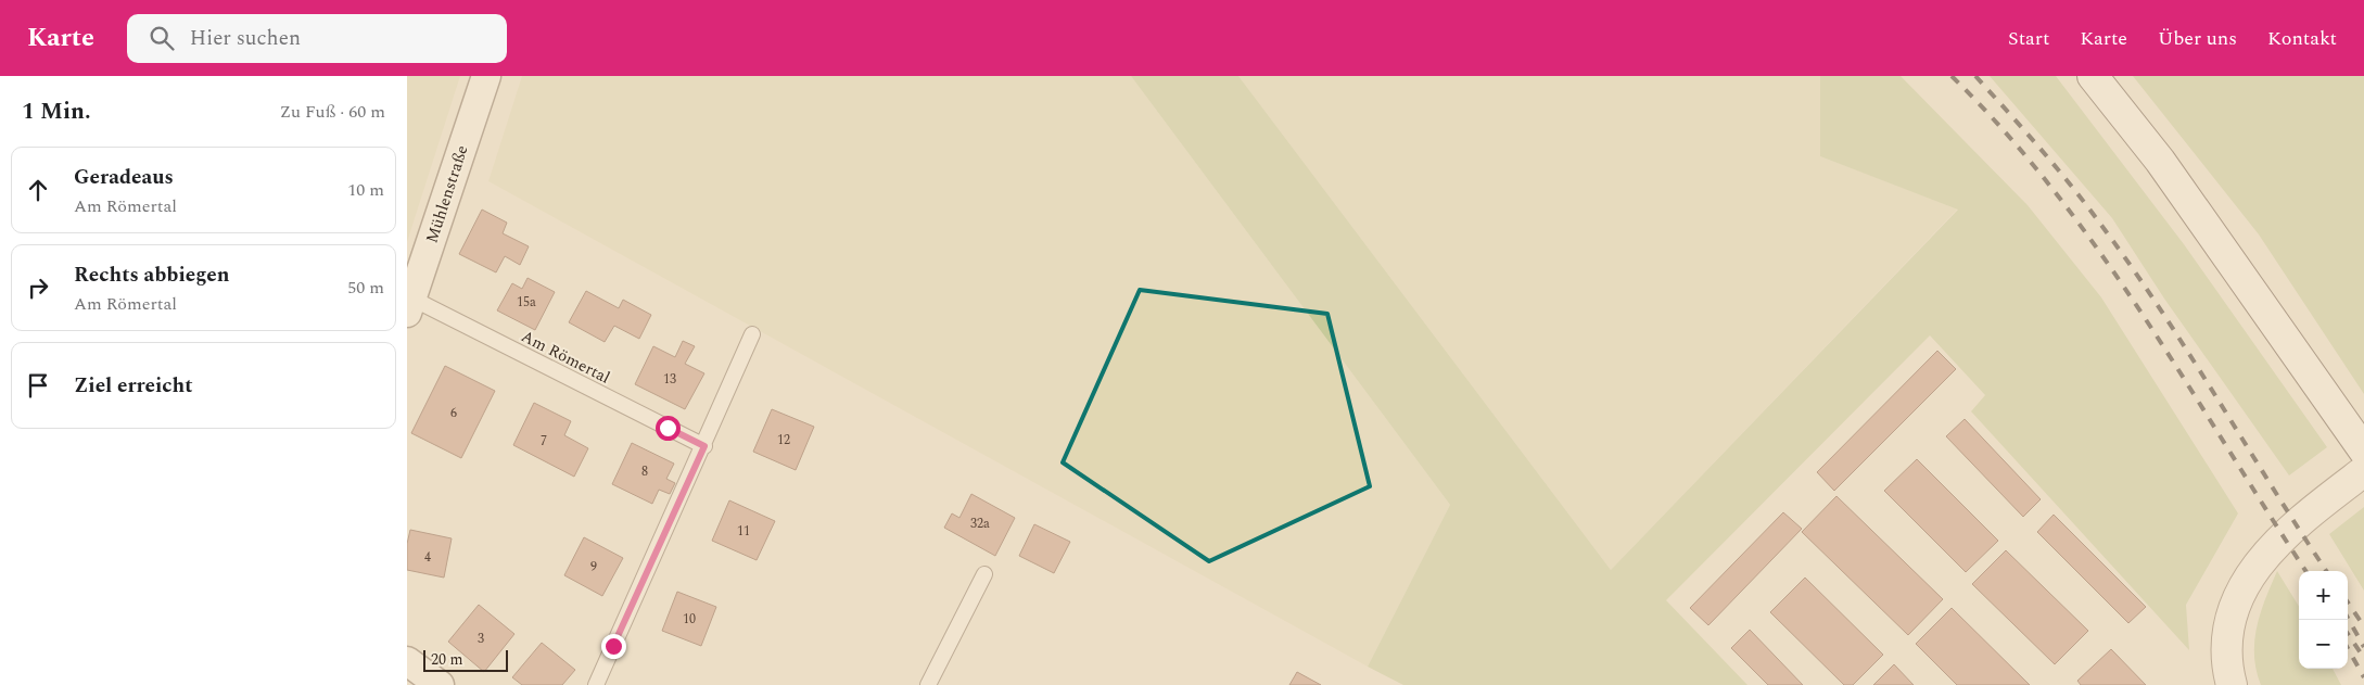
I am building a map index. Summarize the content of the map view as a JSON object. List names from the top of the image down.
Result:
{
  "streets": {
    "street": ["Mühlenstraße"],
    "lane": ["Am Römertal"]
  },
  "crossings": [
    ["Mühlenstraße", "Am Römertal"]
  ],
  "house_numbers": [
    "15a",
    "13",
    "6",
    "12",
    "7",
    "8",
    "32a",
    "11",
    "4",
    "9",
    "10",
    "3"
  ],
  "scale_bar": "20 m",
  "page": {
    "header": "Karte",
    "search": "Hier suchen",
    "nav": [
      "Start",
      "Karte",
      "Über uns",
      "Kontakt"
    ],
    "heading": ["1 Min.", "Zu Fuß · 60 m"],
    "list": [
      ["Geradeaus", "Am Römertal", "10 m"],
      ["Rechts abbiegen", "Am Römertal", "50 m"],
      "Ziel erreicht"
    ],
    "map_buttons": ["+", "−"],
    "scale": "20 m"
  }
}
